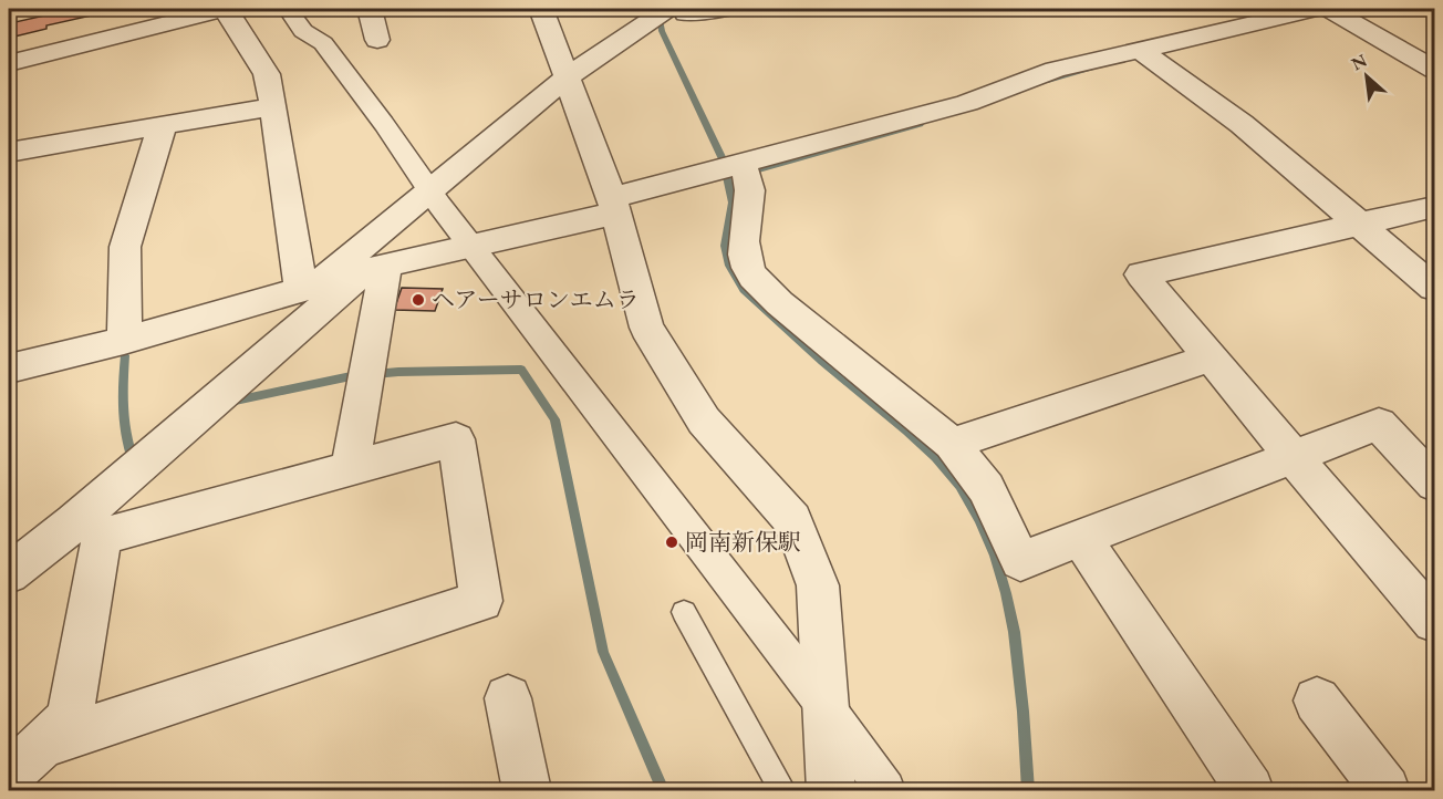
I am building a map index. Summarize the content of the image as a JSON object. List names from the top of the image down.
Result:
{
  "places": ["ヘアーサロンエムラ", "岡南新保駅"],
  "north": "top left"
}
